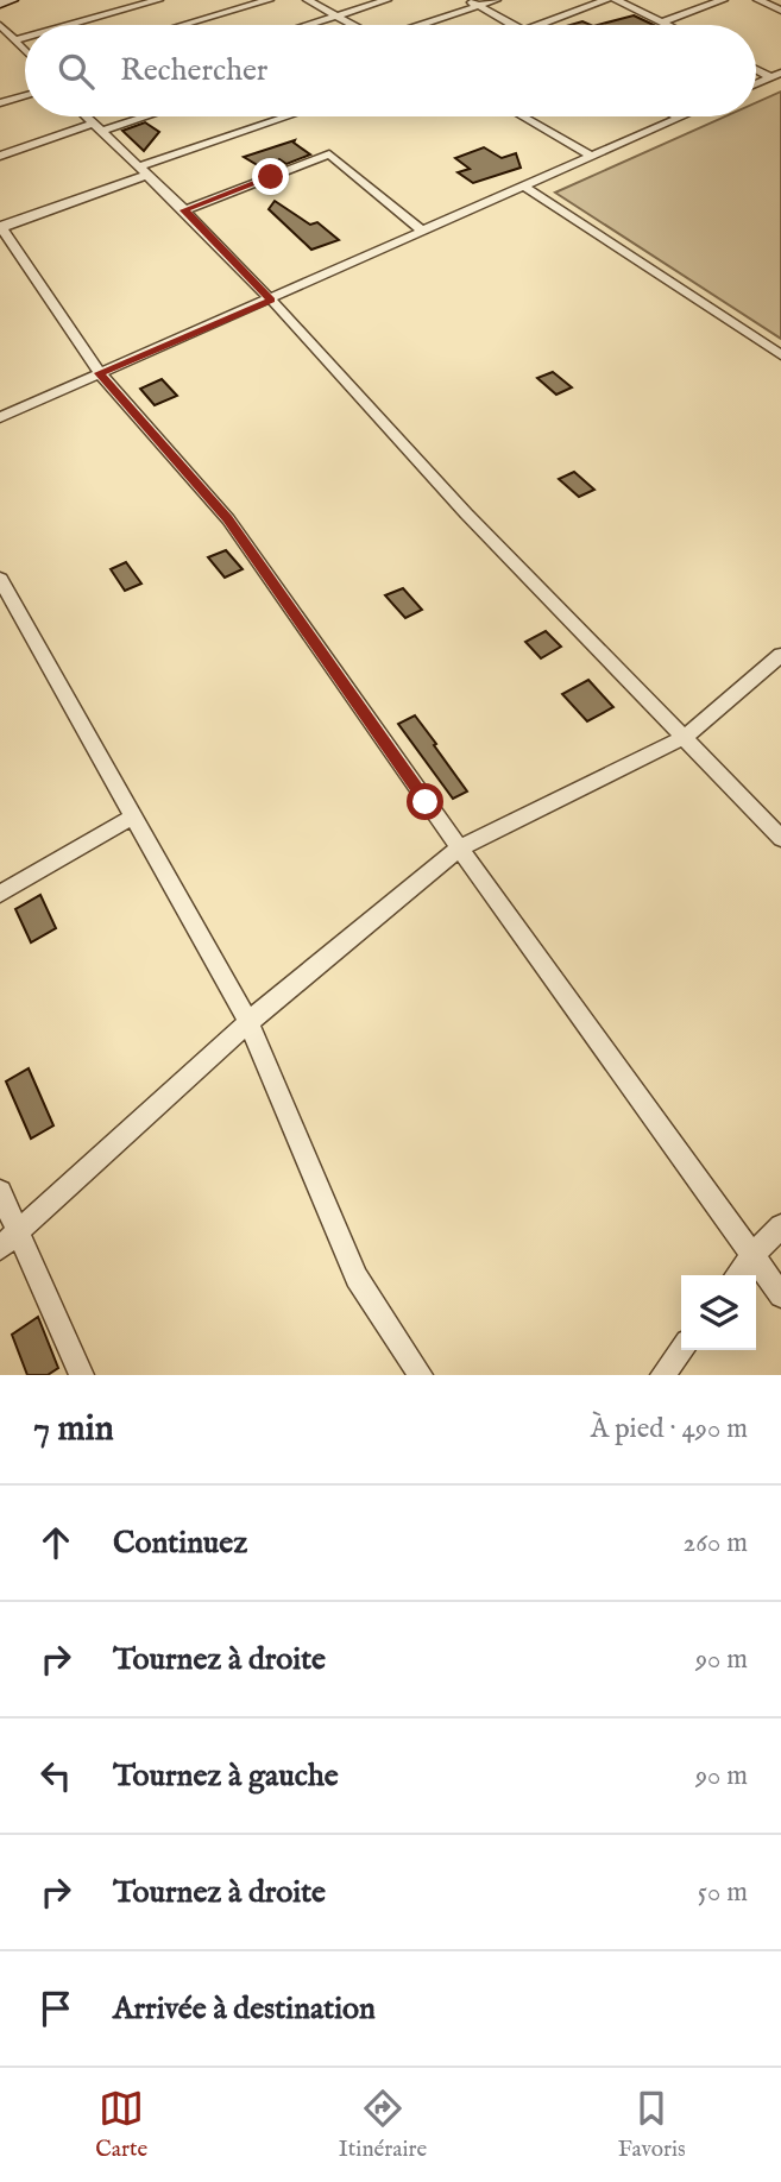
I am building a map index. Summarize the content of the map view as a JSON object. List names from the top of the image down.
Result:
{
  "page": {
    "search": "Rechercher",
    "heading": ["7 min", "À pied · 490 m"],
    "list": [
      ["Continuez", "260 m"],
      ["Tournez à droite", "90 m"],
      ["Tournez à gauche", "90 m"],
      ["Tournez à droite", "50 m"],
      "Arrivée à destination"
    ],
    "nav": ["Carte", "Itinéraire", "Favoris"]
  }
}
